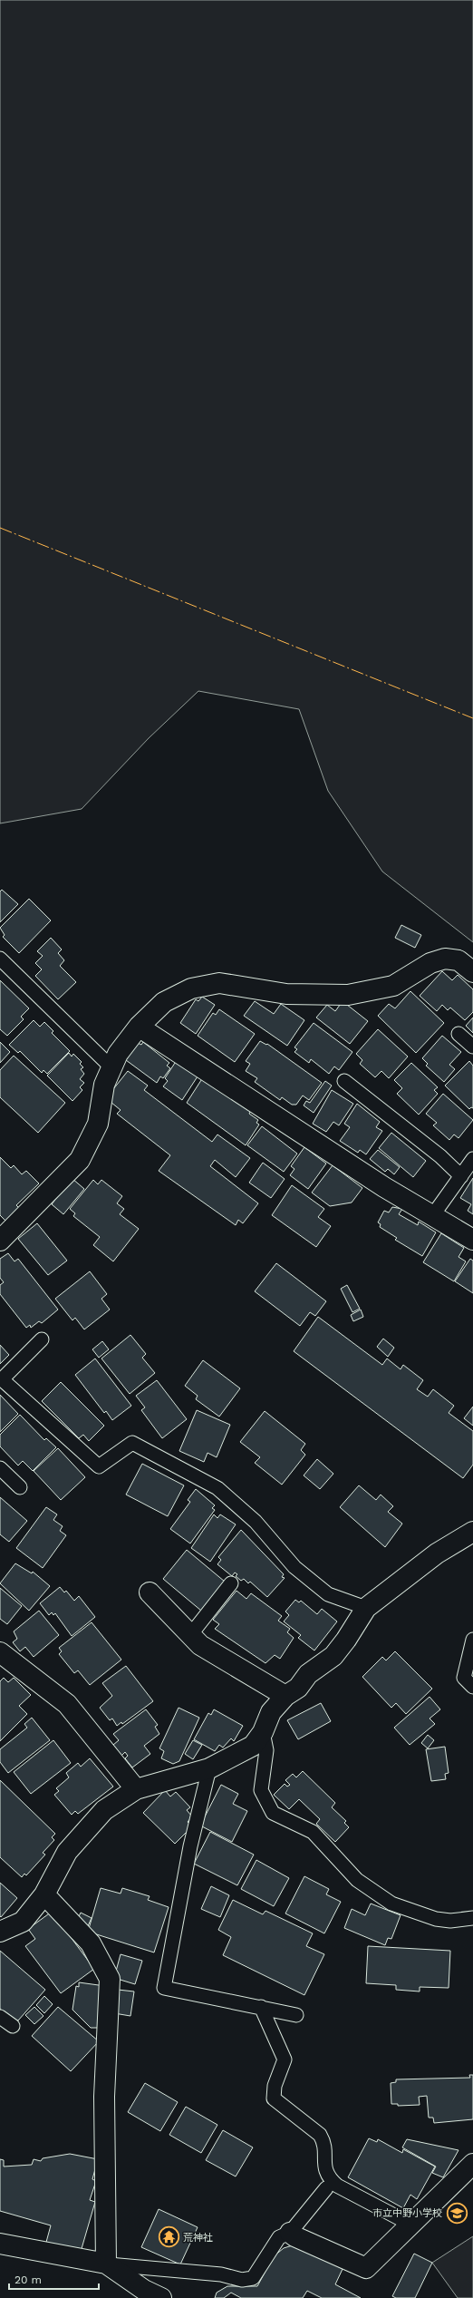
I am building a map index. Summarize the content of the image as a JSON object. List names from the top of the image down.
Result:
{
  "places": {
    "school or university": ["市立中野小学校"],
    "temple": ["荒神社"]
  },
  "scale_bar": "20 m"
}
